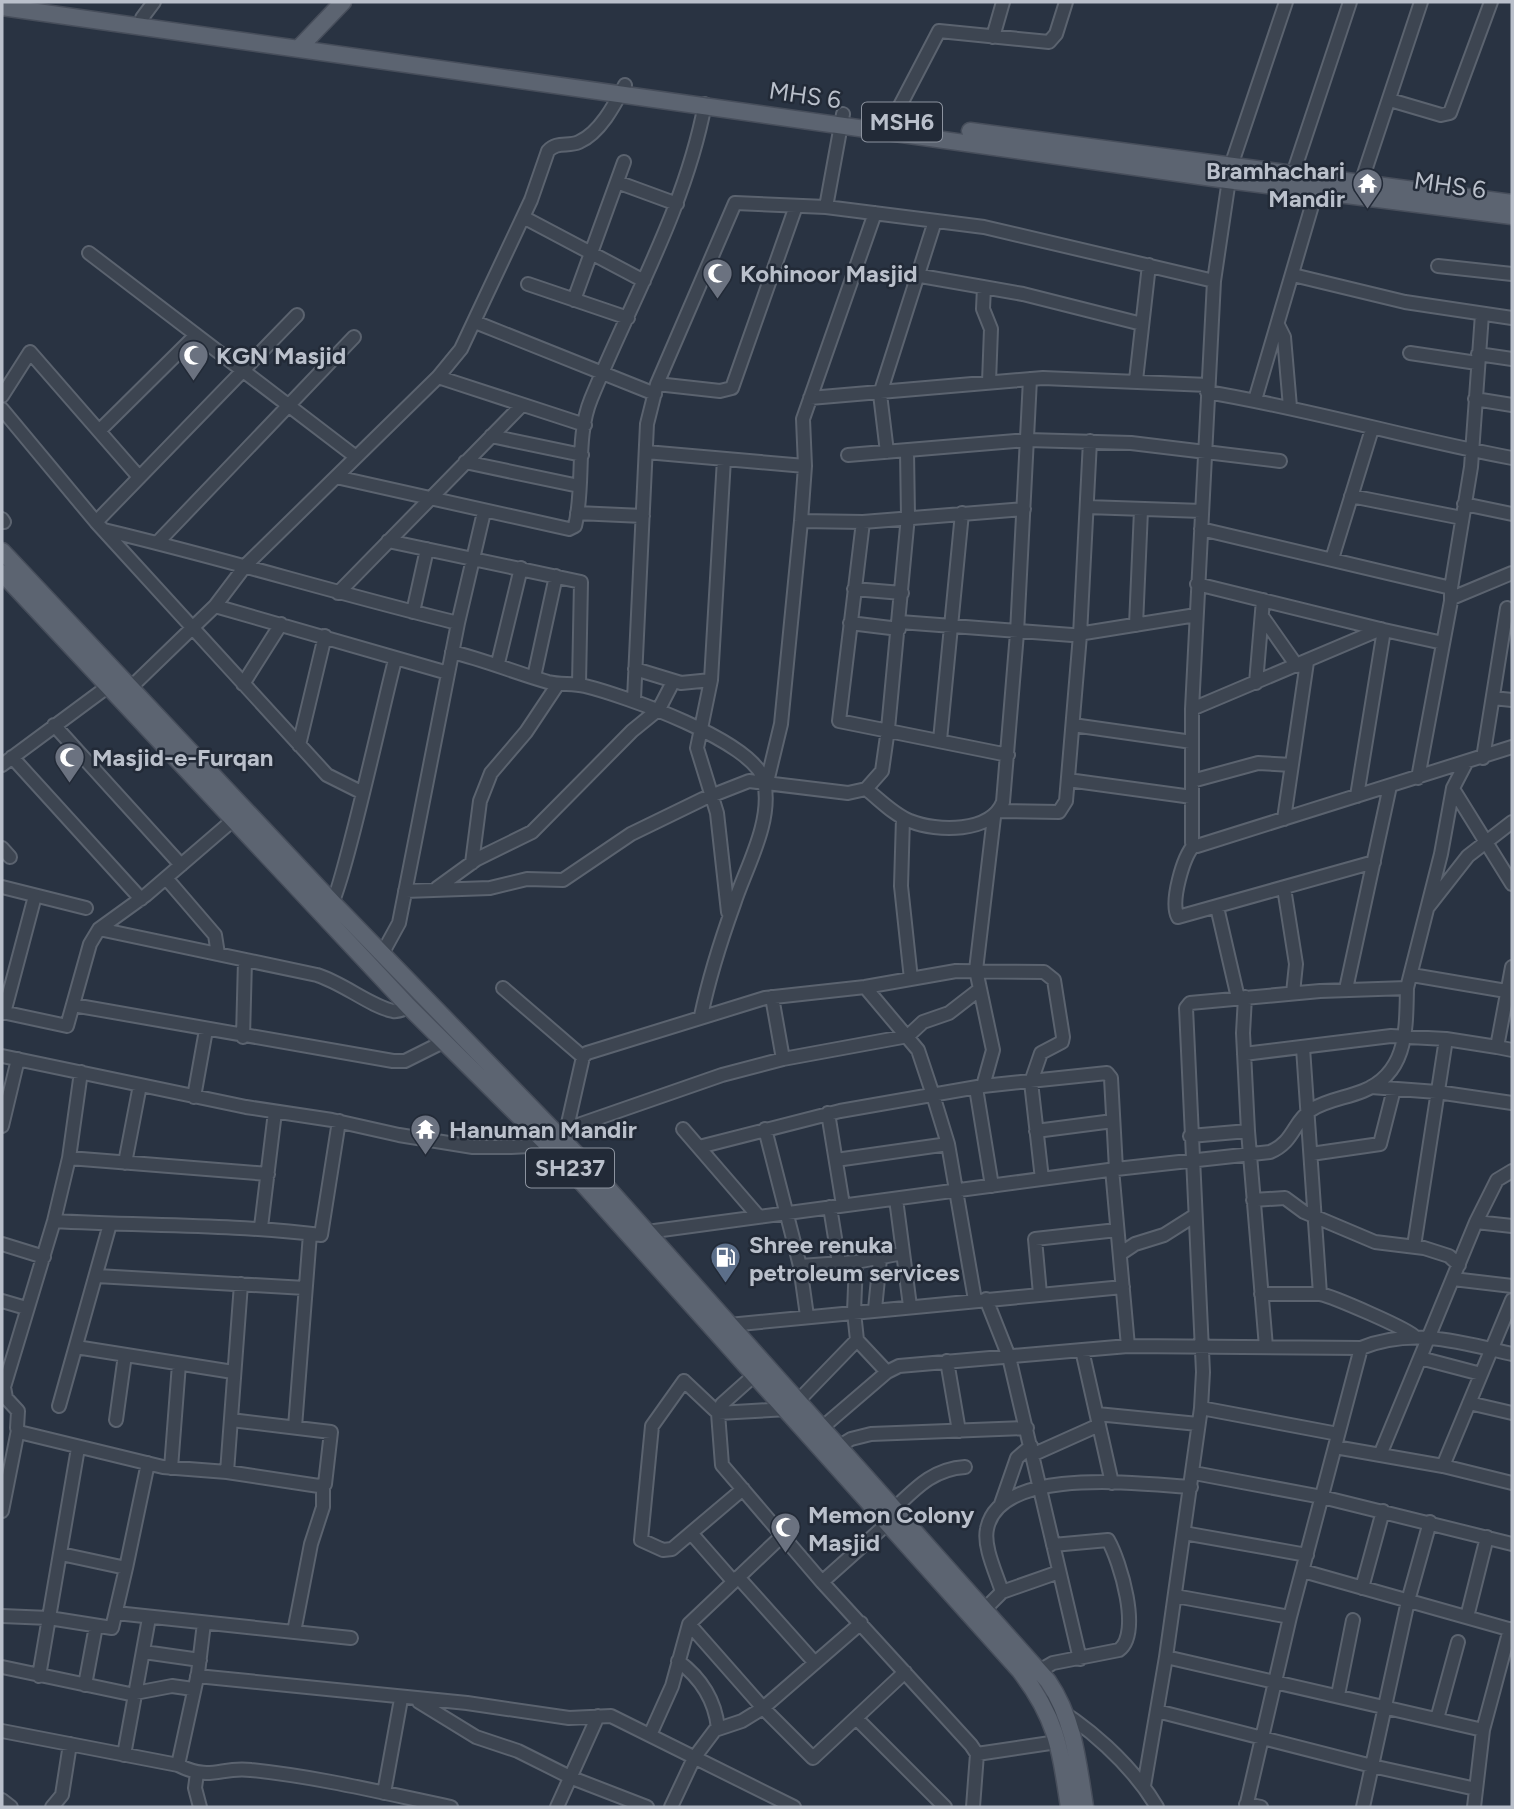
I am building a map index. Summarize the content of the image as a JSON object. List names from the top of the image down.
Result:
{
  "streets": {
    "main road": ["MHS 6", "MSH6", "SH237"]
  },
  "crossings": [
    ["MHS 6", "MSH6"]
  ],
  "places": {
    "temple": ["Bramhachari Mandir", "Hanuman Mandir"],
    "mosque": [
      "Kohinoor Masjid",
      "KGN Masjid",
      "Masjid-e-Furqan",
      "Memon Colony Masjid"
    ],
    "fuel station": ["Shree renuka petroleum services"]
  }
}
